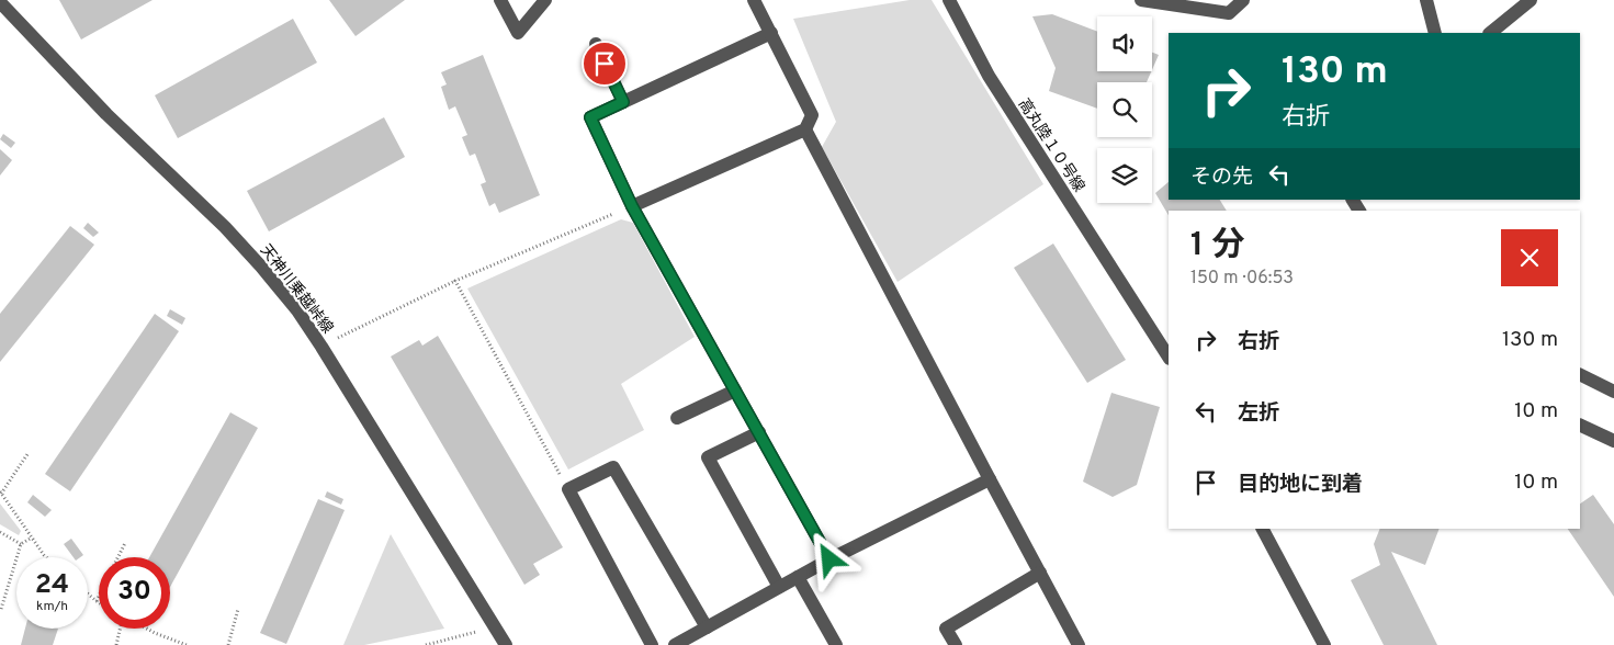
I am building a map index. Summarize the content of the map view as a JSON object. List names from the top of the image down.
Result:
{
  "streets": {
    "street": ["高丸陸１０号線", "天神川乗越峠線"]
  },
  "page": {
    "turn": ["130 m", "右折"],
    "then": "その先",
    "heading": ["1 分", "150 m · 06:53"],
    "list": [
      {
        "name": "右折",
        "value": "130 m"
      },
      {
        "name": "左折",
        "value": "10 m"
      },
      {
        "name": "目的地に到着",
        "value": "10 m"
      }
    ],
    "speed": "24 km/h",
    "limit": "30"
  }
}
